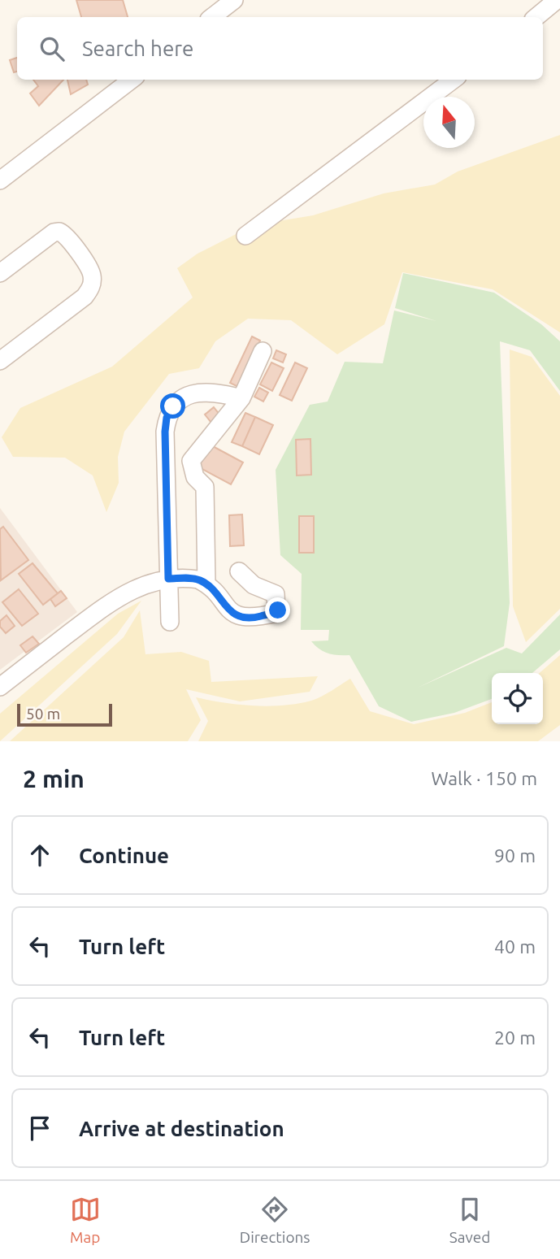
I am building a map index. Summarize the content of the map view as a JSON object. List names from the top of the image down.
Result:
{
  "scale_bar": "50 m",
  "north": "top",
  "page": {
    "search": "Search here",
    "scale": "50 m",
    "heading": ["2 min", "Walk · 150 m"],
    "list": [
      ["Continue", "90 m"],
      ["Turn left", "40 m"],
      ["Turn left", "20 m"],
      "Arrive at destination"
    ],
    "nav": ["Map", "Directions", "Saved"]
  }
}
